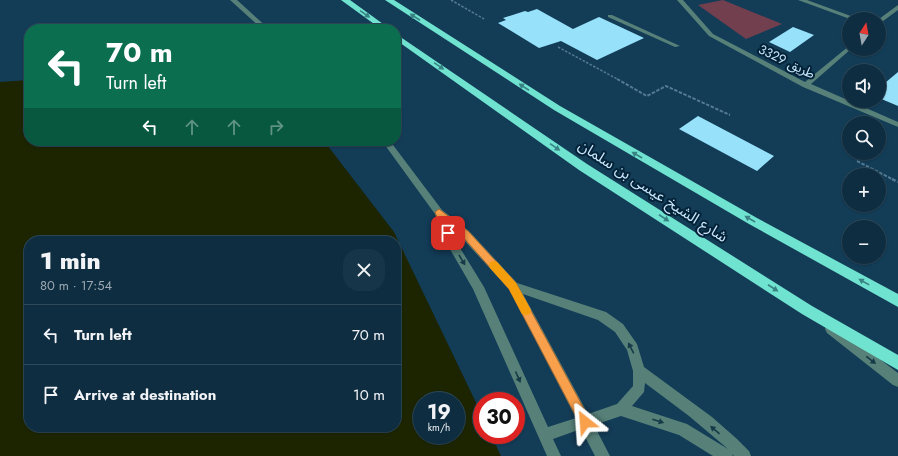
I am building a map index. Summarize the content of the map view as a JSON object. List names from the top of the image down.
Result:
{
  "streets": {
    "highway": ["شارع الشيخ عيسى بن سلمان"],
    "street": ["طريق 3329"]
  },
  "north": "top",
  "page": {
    "map_buttons": ["+", "−"],
    "turn": ["70 m", "Turn left"],
    "heading": ["1 min", "80 m · 17:54"],
    "list": [
      {
        "name": "Turn left",
        "value": "70 m"
      },
      {
        "name": "Arrive at destination",
        "value": "10 m"
      }
    ],
    "speed": "19 km/h",
    "limit": "30"
  }
}
